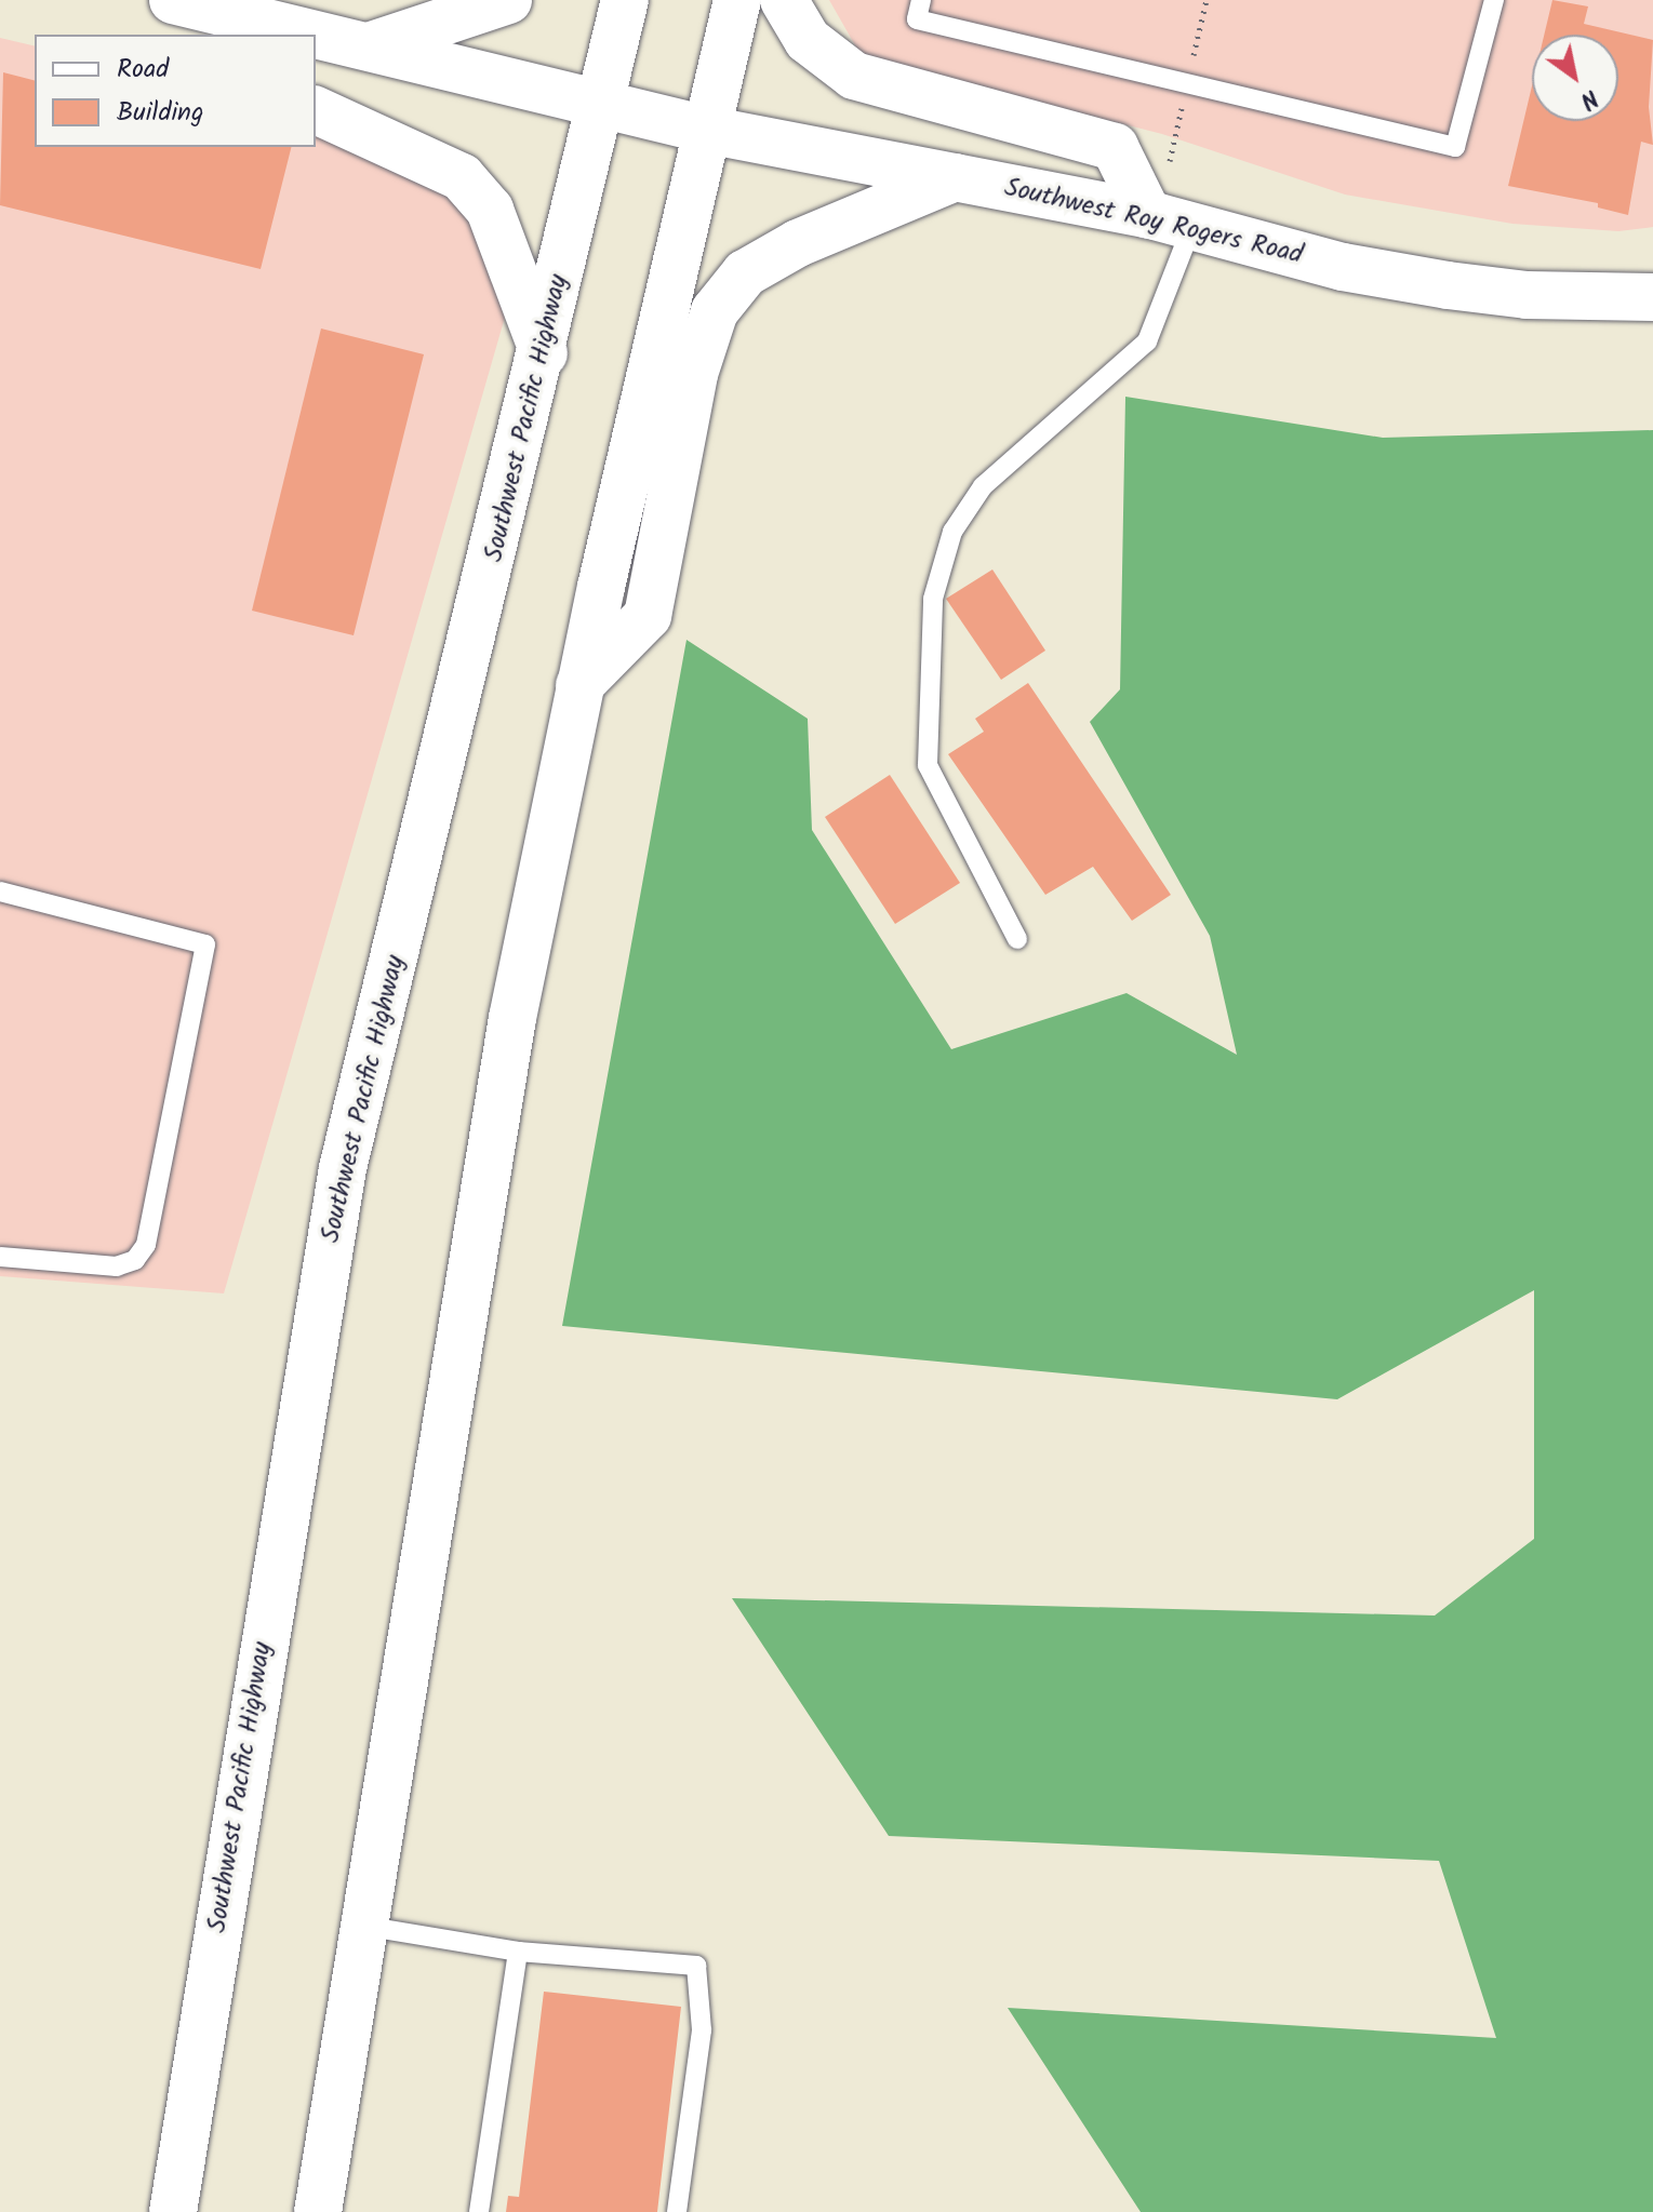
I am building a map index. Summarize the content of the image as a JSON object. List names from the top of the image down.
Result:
{
  "streets": {
    "main road": ["Southwest Roy Rogers Road", "Southwest Pacific Highway"]
  },
  "crossings": [
    ["Southwest Roy Rogers Road", "Southwest Pacific Highway"]
  ],
  "legend": ["Road", "Building"],
  "north": "bottom right"
}
